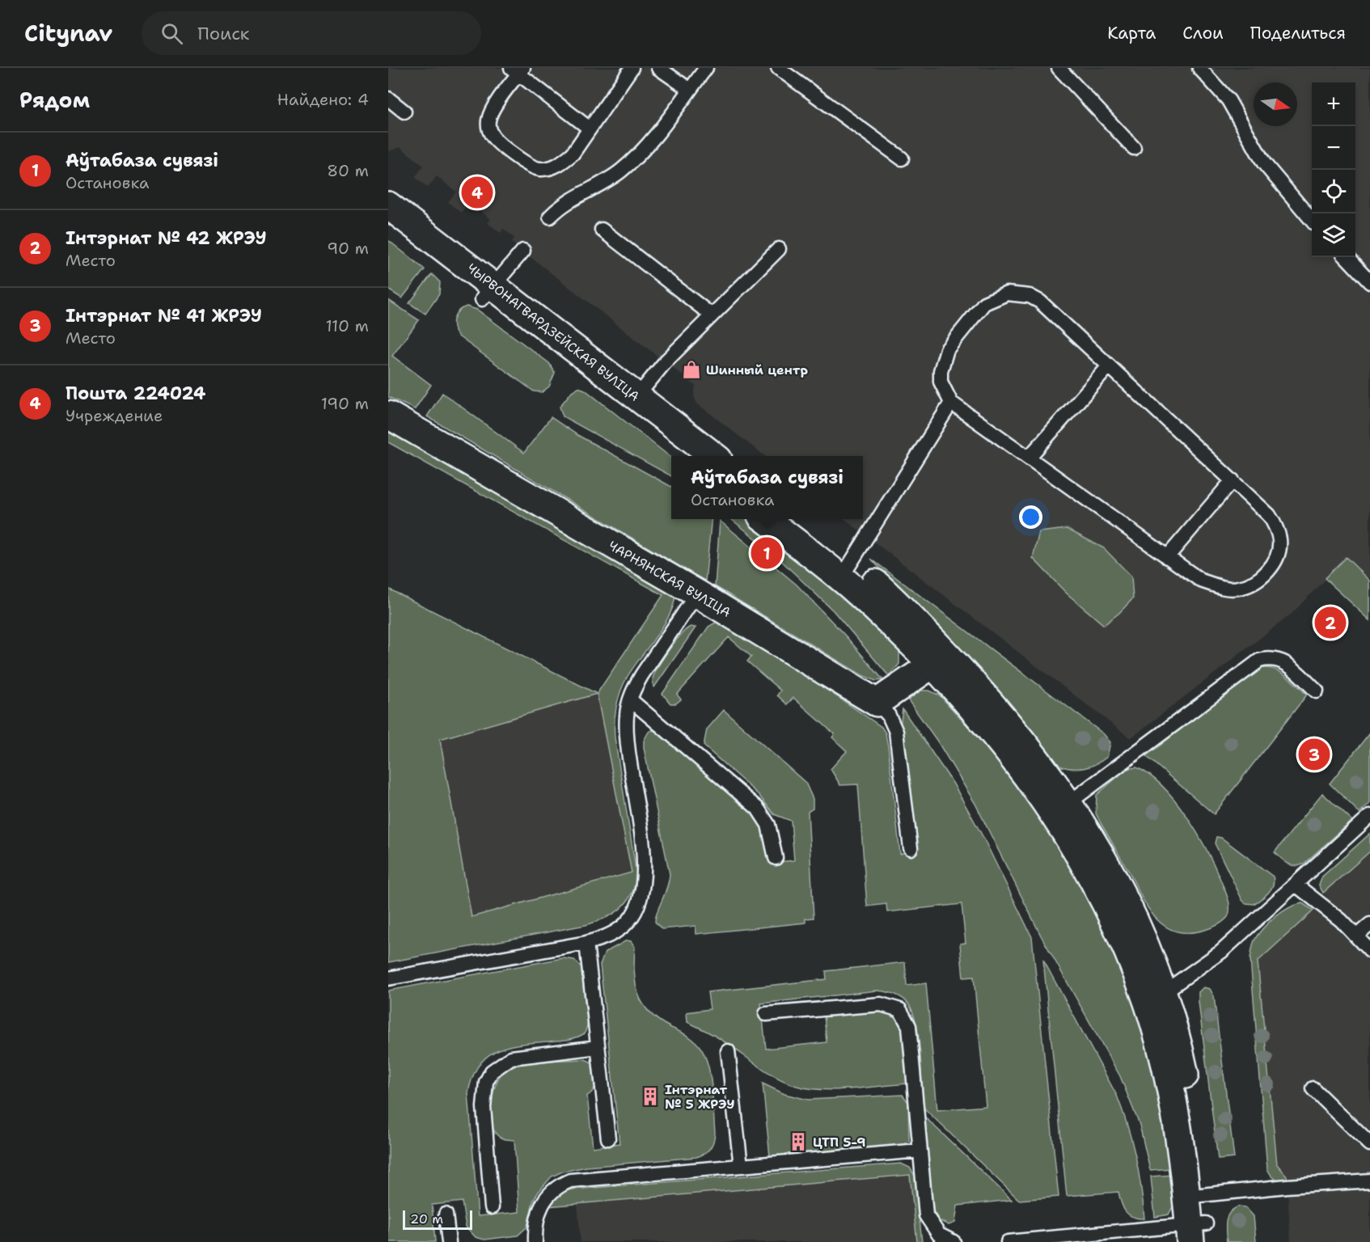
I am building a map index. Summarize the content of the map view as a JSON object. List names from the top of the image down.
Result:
{
  "streets": {
    "main road": ["ЧЫРВОНАГВАРДЗЕЙСКАЯ ВУЛІЦА", "ЧАРНЯНСКАЯ ВУЛІЦА"]
  },
  "places": {
    "shop": ["Шинный центр"],
    "building": ["Інтэрнат № 5 ЖРЭУ", "ЦТП 5-9"]
  },
  "scale_bar": "20 m",
  "north": "right",
  "page": {
    "header": "Citynav",
    "search": "Поиск",
    "nav": ["Карта", "Слои", "Поделиться"],
    "heading": ["Рядом", "Найдено: 4"],
    "map_buttons": ["+", "−"],
    "list": [
      {
        "mark": "1",
        "name": "Аўтабаза сувязі",
        "note": "Остановка",
        "value": "80 m"
      },
      {
        "mark": "2",
        "name": "Інтэрнат № 42 ЖРЭУ",
        "note": "Место",
        "value": "90 m"
      },
      {
        "mark": "3",
        "name": "Інтэрнат № 41 ЖРЭУ",
        "note": "Место",
        "value": "110 m"
      },
      {
        "mark": "4",
        "name": "Пошта 224024",
        "note": "Учреждение",
        "value": "190 m"
      }
    ],
    "pins": [
      "4",
      "1",
      "2",
      "3"
    ],
    "popup": ["Аўтабаза сувязі", "Остановка"],
    "scale": "20 m"
  }
}
